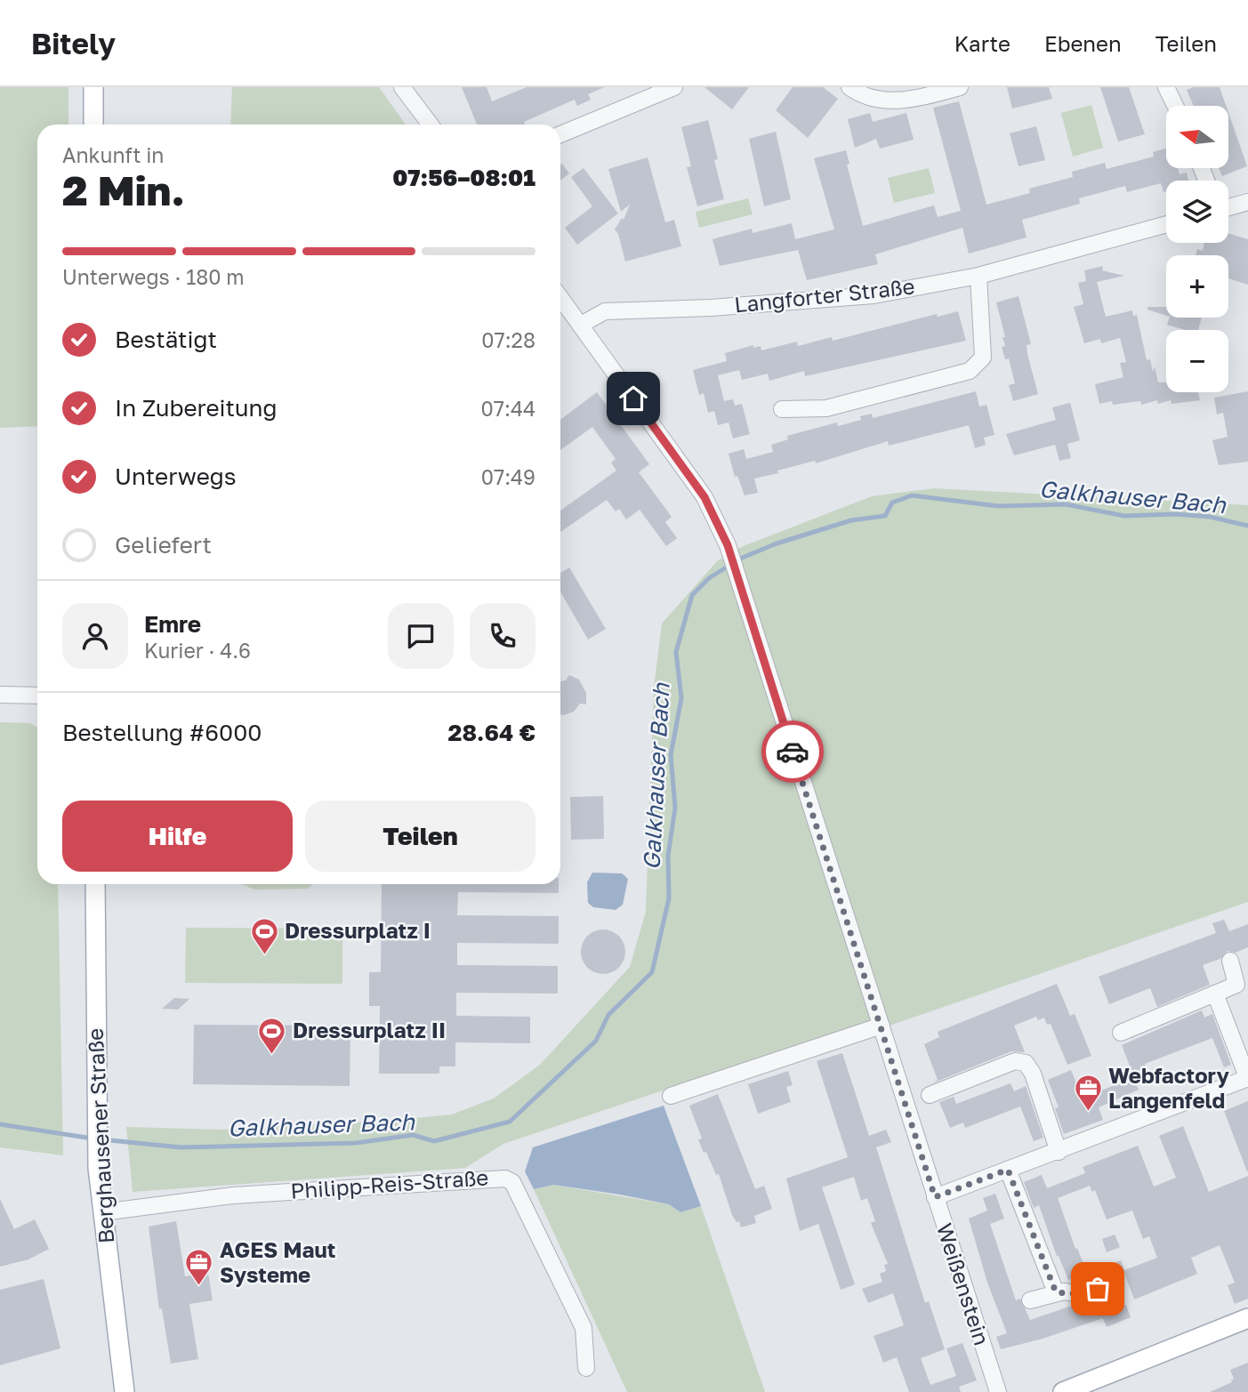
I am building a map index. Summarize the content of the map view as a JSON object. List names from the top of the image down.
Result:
{
  "streets": {
    "main road": ["Berghausener Straße"],
    "street": ["Langforter Straße", "Philipp-Reis-Straße", "Weißenstein"]
  },
  "crossings": [
    ["Langforter Straße", "Weißenstein"],
    ["Berghausener Straße", "Philipp-Reis-Straße"]
  ],
  "water": ["Galkhauser Bach"],
  "places": {
    "sports": ["Dressurplatz I", "Dressurplatz II"],
    "office": ["Webfactory Langenfeld", "AGES Maut Systeme"]
  },
  "north": "left",
  "page": {
    "header": "Bitely",
    "nav": ["Karte", "Ebenen", "Teilen"],
    "map_buttons": ["+", "−"],
    "heading": ["2 Min.", "Ankunft in", "07:56–08:01"],
    "panel": [
      "Emre",
      "Kurier · 4.6",
      "Bestellung #6000",
      "28.64 €"
    ],
    "bar": "Unterwegs · 180 m",
    "list": [
      ["Bestätigt", "07:28"],
      ["In Zubereitung", "07:44"],
      ["Unterwegs", "07:49"],
      "Geliefert"
    ],
    "buttons": ["Hilfe", "Teilen"]
  }
}
